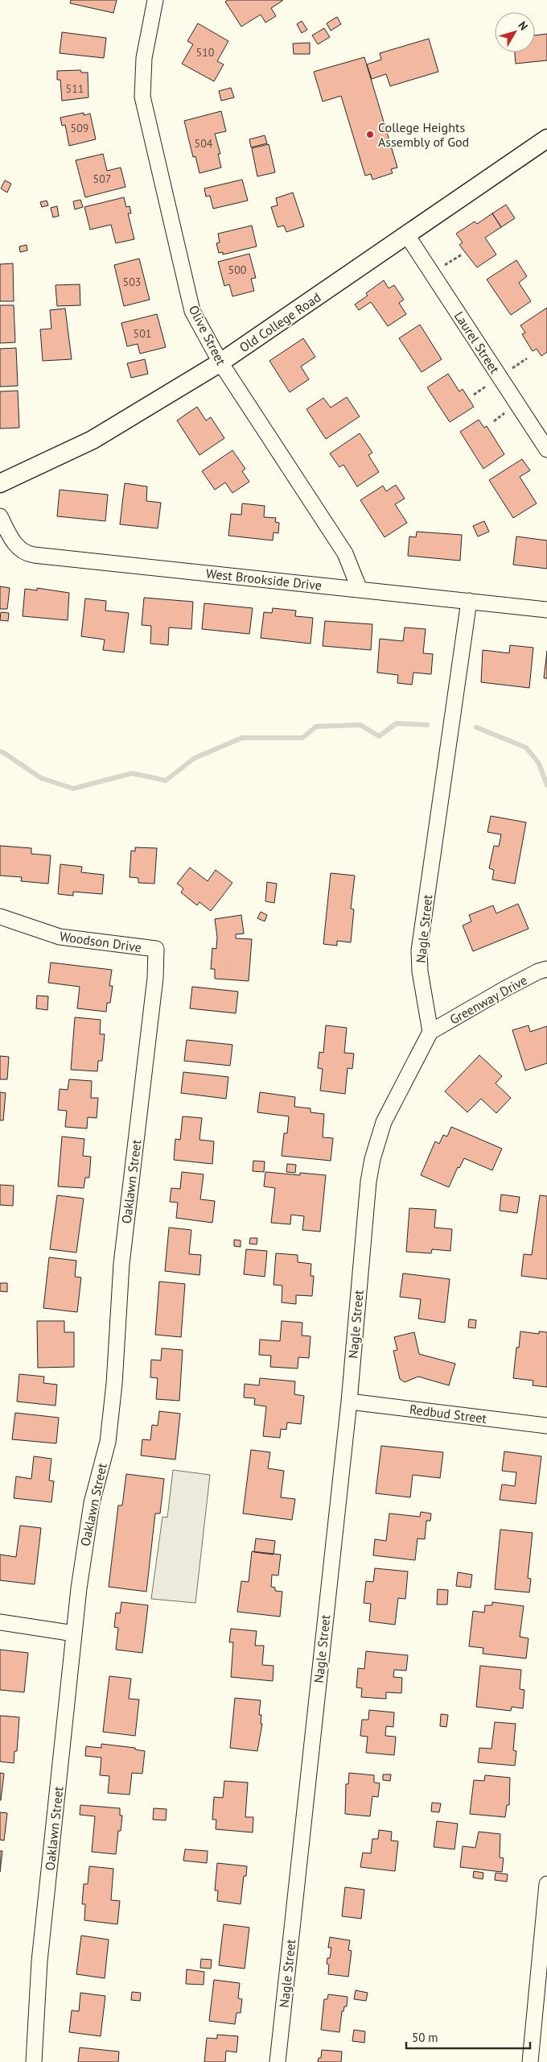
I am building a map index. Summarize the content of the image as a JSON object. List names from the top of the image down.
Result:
{
  "streets": {
    "street": [
      "Old College Road",
      "Olive Street",
      "Laurel Street",
      "West Brookside Drive",
      "Nagle Street",
      "Woodson Drive",
      "Greenway Drive",
      "Oaklawn Street",
      "Redbud Street"
    ]
  },
  "crossings": [
    ["Old College Road", "Olive Street"],
    ["Old College Road", "Laurel Street"],
    ["Olive Street", "West Brookside Drive"],
    ["West Brookside Drive", "Nagle Street"],
    ["Nagle Street", "Greenway Drive"],
    ["Nagle Street", "Redbud Street"],
    ["Woodson Drive", "Oaklawn Street"]
  ],
  "places": ["College Heights Assembly of God"],
  "house_numbers": [
    "510",
    "511",
    "509",
    "504",
    "507",
    "500",
    "503",
    "501"
  ],
  "scale_bar": "50 m",
  "north": "top right"
}
